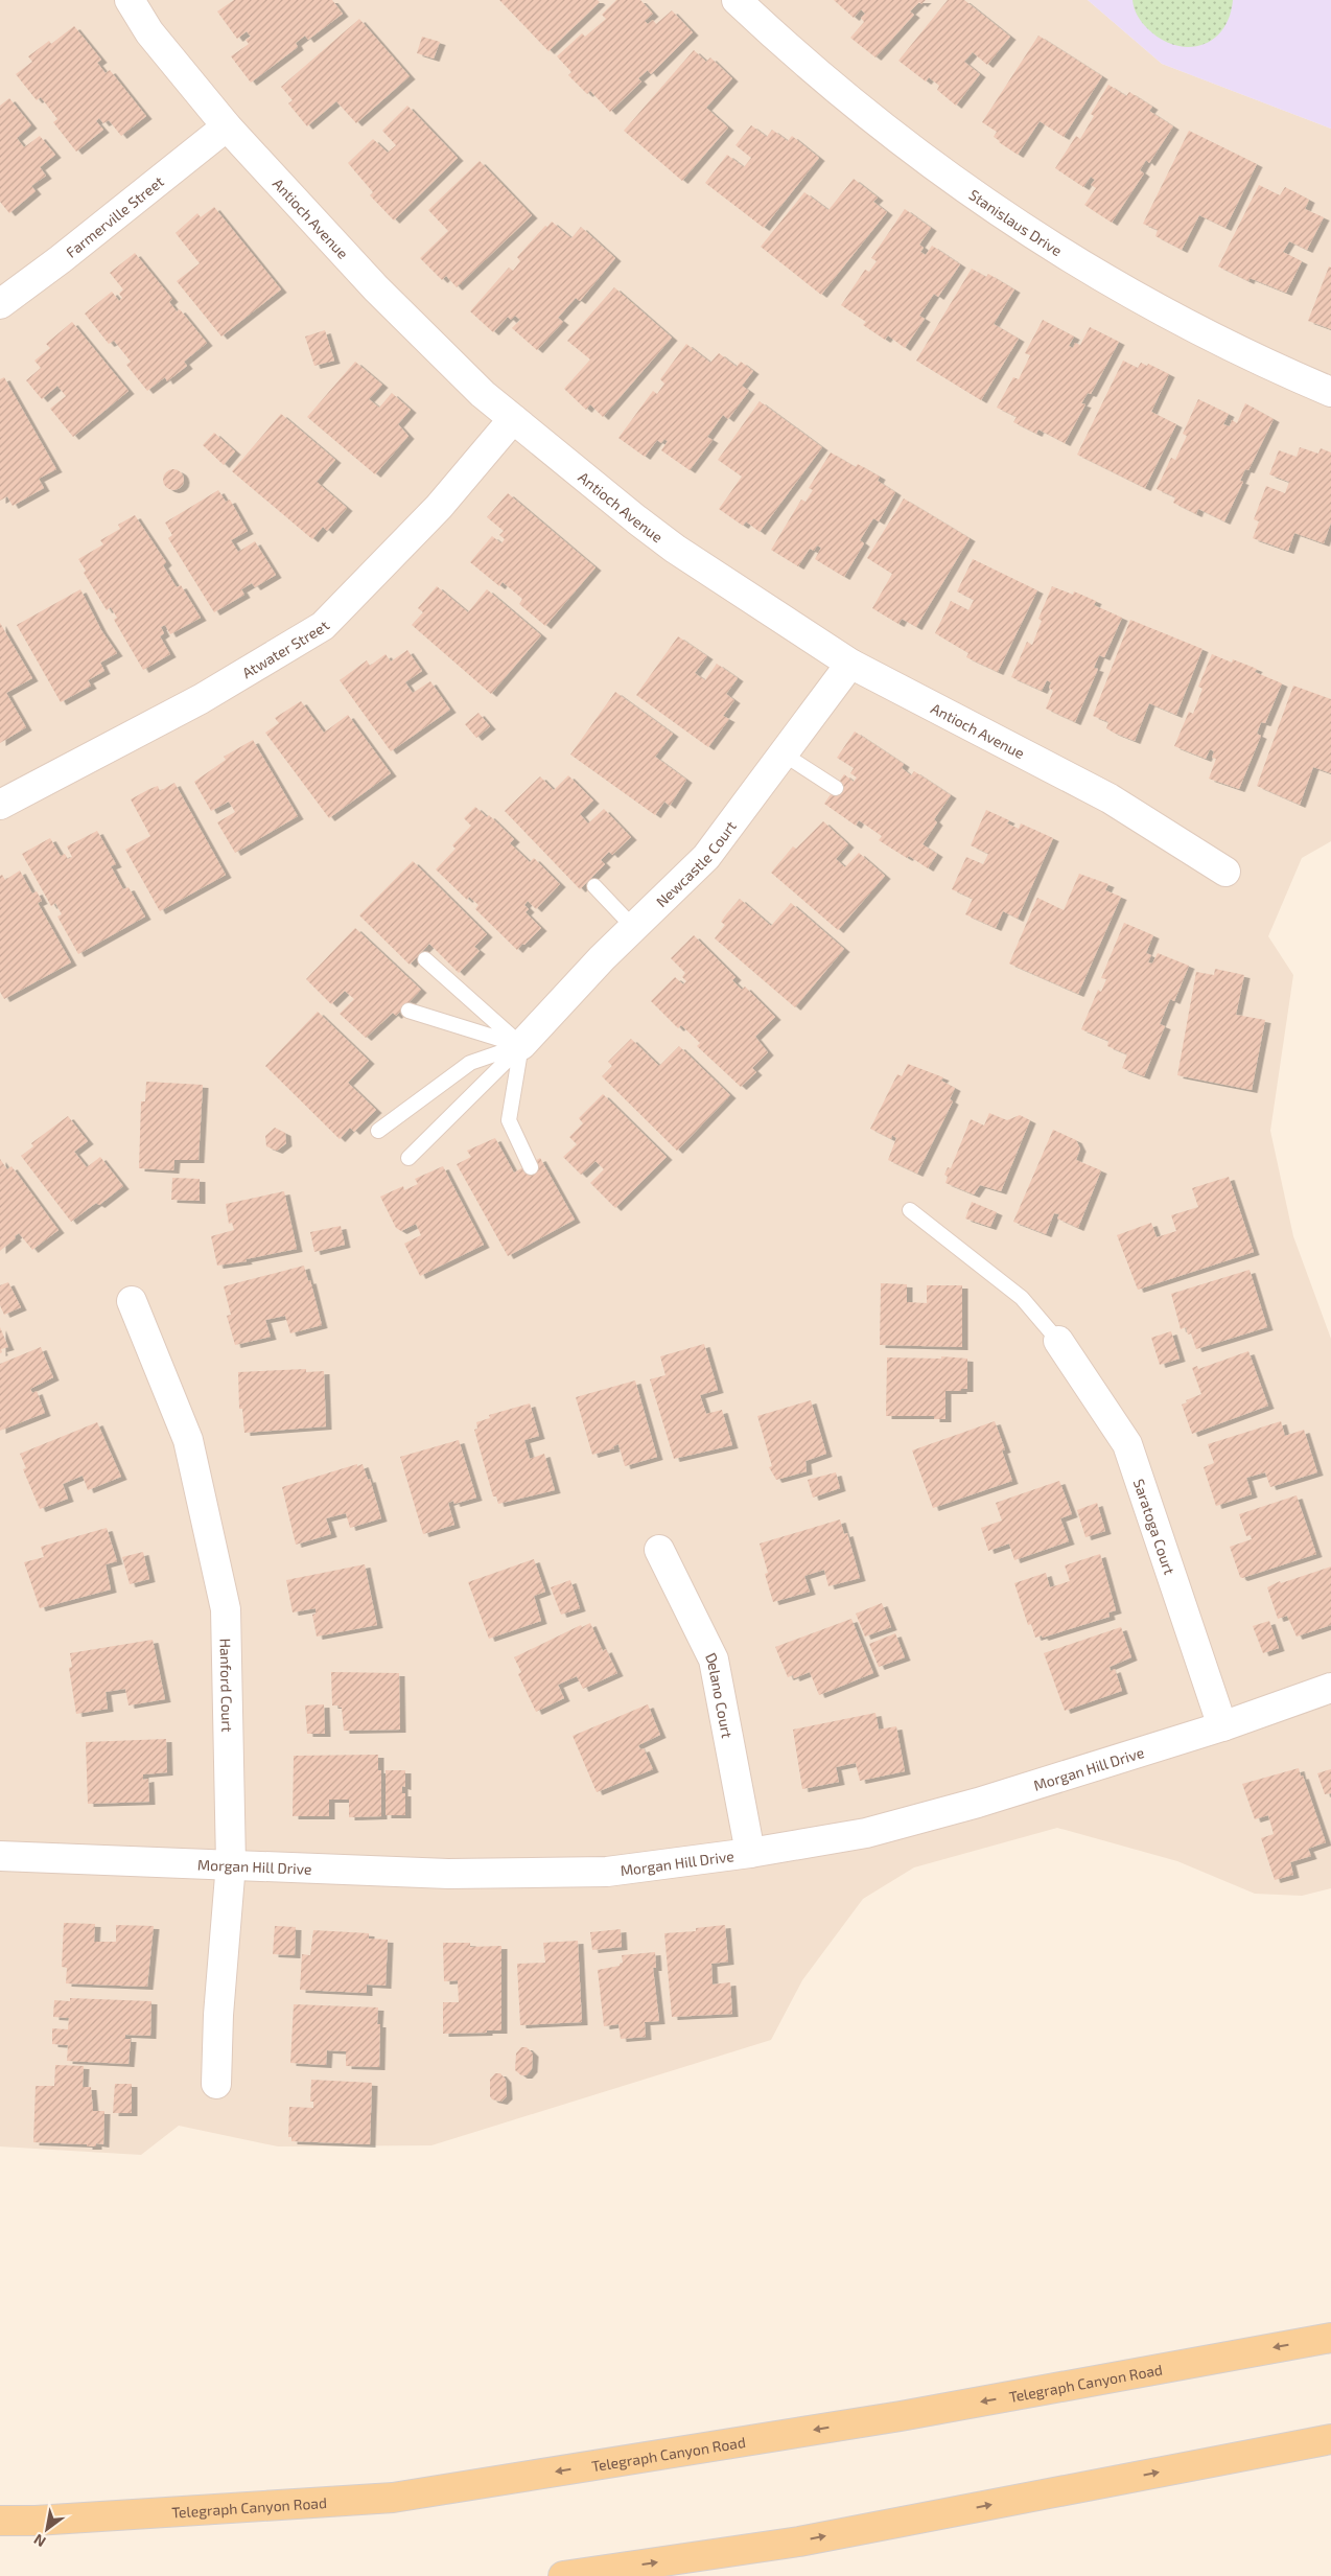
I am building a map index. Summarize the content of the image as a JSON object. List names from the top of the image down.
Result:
{
  "streets": {
    "main road": ["Telegraph Canyon Road"],
    "street": [
      "Farmerville Street",
      "Antioch Avenue",
      "Stanislaus Drive",
      "Atwater Street",
      "Newcastle Court",
      "Saratoga Court",
      "Hanford Court",
      "Delano Court",
      "Morgan Hill Drive"
    ]
  },
  "crossings": [
    ["Farmerville Street", "Antioch Avenue"],
    ["Antioch Avenue", "Atwater Street"],
    ["Antioch Avenue", "Newcastle Court"],
    ["Saratoga Court", "Morgan Hill Drive"],
    ["Hanford Court", "Morgan Hill Drive"],
    ["Delano Court", "Morgan Hill Drive"]
  ],
  "north": "bottom left"
}
